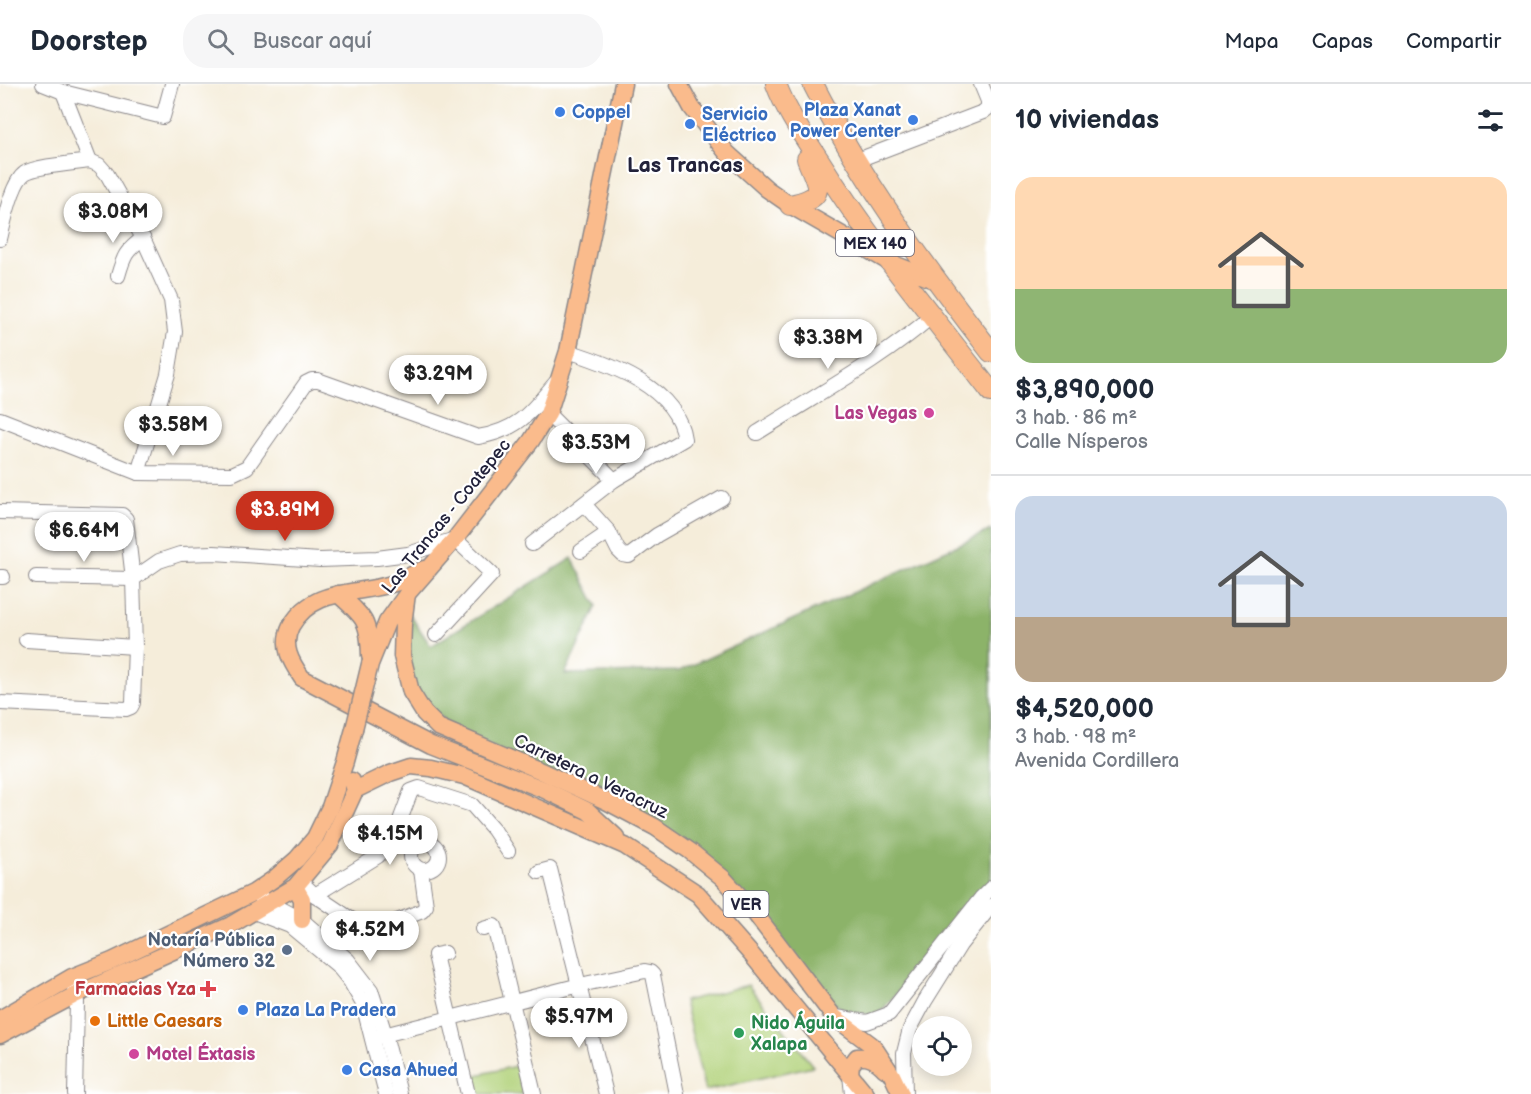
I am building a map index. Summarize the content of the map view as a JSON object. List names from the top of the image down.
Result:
{
  "streets": {
    "highway": ["MEX 140"],
    "main road": ["Las Trancas - Coatepec", "Carretera a Veracruz", "VER"]
  },
  "crossings": [
    ["Las Trancas - Coatepec", "Carretera a Veracruz"]
  ],
  "districts": ["Las Trancas"],
  "places": {
    "other": [
      "Coppel",
      "Plaza Xanat Power Center",
      "Servicio Eléctrico",
      "Las Vegas",
      "Notaría Pública Número 32",
      "Plaza La Pradera",
      "Little Caesars",
      "Nido Águila Xalapa",
      "Motel Éxtasis",
      "Casa Ahued"
    ],
    "health": ["Farmacias Yza"]
  },
  "page": {
    "header": "Doorstep",
    "search": "Buscar aquí",
    "nav": ["Mapa", "Capas", "Compartir"],
    "heading": "10 viviendas",
    "list": [
      {
        "name": "$3,890,000",
        "note": "3 hab. · 86 m² · Calle Nísperos"
      },
      {
        "name": "$4,520,000",
        "note": "3 hab. · 98 m² · Avenida Cordillera"
      }
    ],
    "price": [
      "$3.08M",
      "$3.38M",
      "$3.29M",
      "$3.58M",
      "$3.53M",
      "$3.89M",
      "$6.64M",
      "$4.15M",
      "$4.52M",
      "$5.97M"
    ]
  }
}
